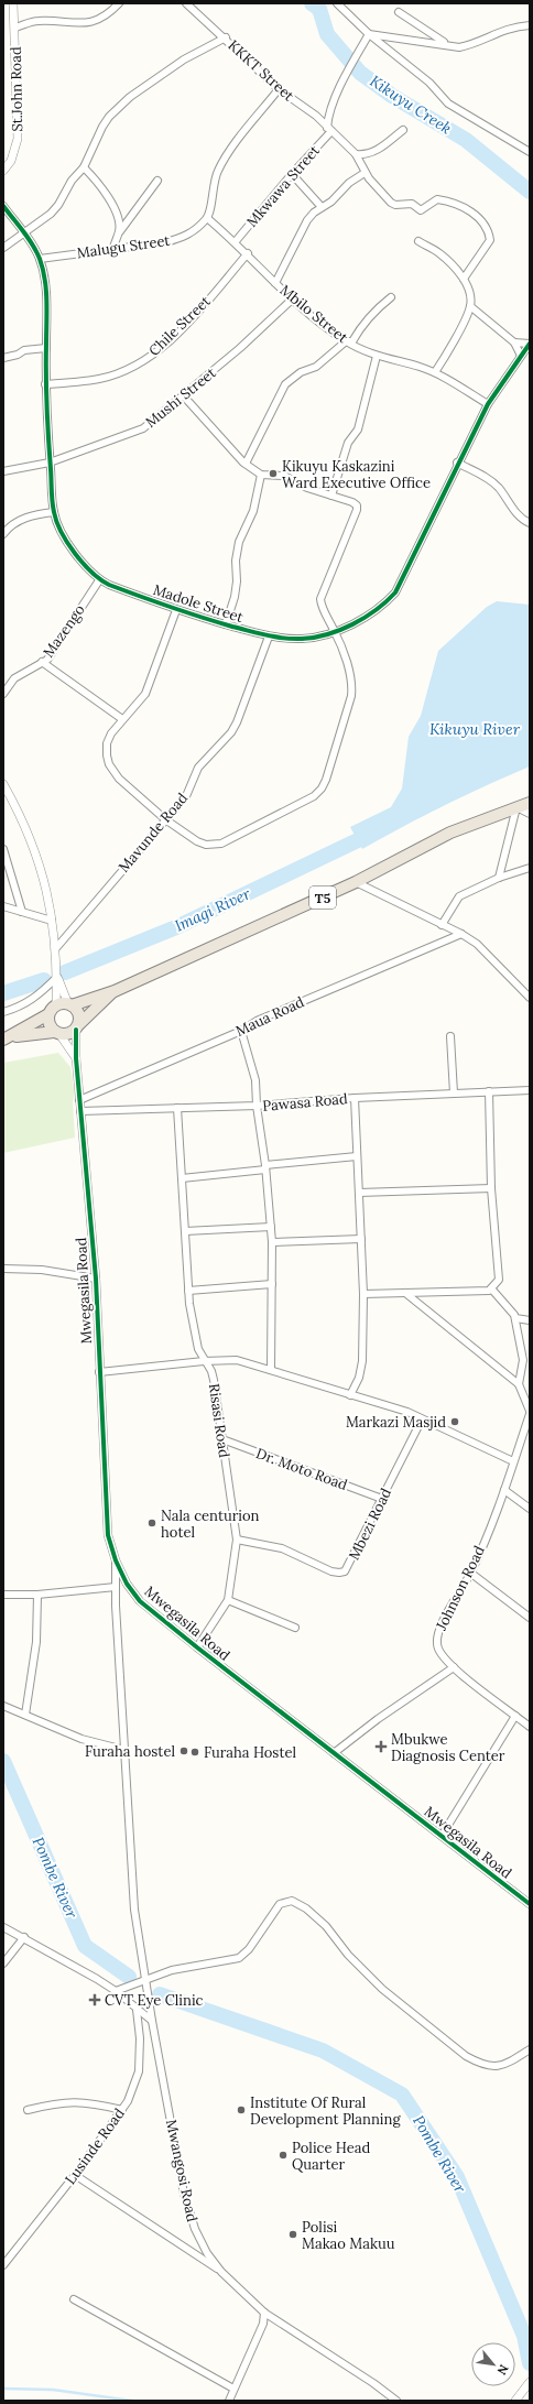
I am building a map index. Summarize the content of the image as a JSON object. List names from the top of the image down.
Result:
{
  "streets": {
    "highway": ["T5"],
    "street": [
      "KKKT Street",
      "St.John Road",
      "Mkwawa Street",
      "Malugu Street",
      "Mbilo Street",
      "Chile Street",
      "Mushi Street",
      "Madole Street",
      "Mazengo",
      "Mavunde Road",
      "Maua Road",
      "Pawasa Road",
      "Mwegasila Road",
      "Risasi Road",
      "Dr. Moto Road",
      "Mbezi Road",
      "Johnson Road",
      "Lusinde Road",
      "Mwangosi Road"
    ]
  },
  "crossings": [
    ["KKKT Street", "Mkwawa Street"],
    ["Mkwawa Street", "Mbilo Street"],
    ["Malugu Street", "Mbilo Street"],
    ["Malugu Street", "Madole Street"],
    ["Mbilo Street", "Chile Street"],
    ["Mbilo Street", "Mushi Street"],
    ["Mbilo Street", "Madole Street"],
    ["Chile Street", "Madole Street"],
    ["Mushi Street", "Madole Street"],
    ["Madole Street", "Mazengo"],
    ["Madole Street", "Mavunde Road"],
    ["T5", "Mwegasila Road"],
    ["Maua Road", "Mwegasila Road"],
    ["Pawasa Road", "Mwegasila Road"],
    ["Pawasa Road", "Risasi Road"],
    ["Mwegasila Road", "Risasi Road"],
    ["Mwegasila Road", "Mwangosi Road"],
    ["Risasi Road", "Dr. Moto Road"],
    ["Risasi Road", "Mbezi Road"],
    ["Dr. Moto Road", "Mbezi Road"]
  ],
  "water": [
    "Kikuyu Creek",
    "Kikuyu River",
    "Imagi River",
    "Pombe River"
  ],
  "places": {
    "other": [
      "Kikuyu Kaskazini Ward Executive Office",
      "Markazi Masjid",
      "Nala centurion hotel",
      "Furaha hostel",
      "Furaha Hostel",
      "Institute Of Rural Development Planning",
      "Police Head Quarter",
      "Polisi Makao Makuu"
    ],
    "health": ["Mbukwe Diagnosis Center", "CVT Eye Clinic"]
  },
  "north": "bottom right"
}
